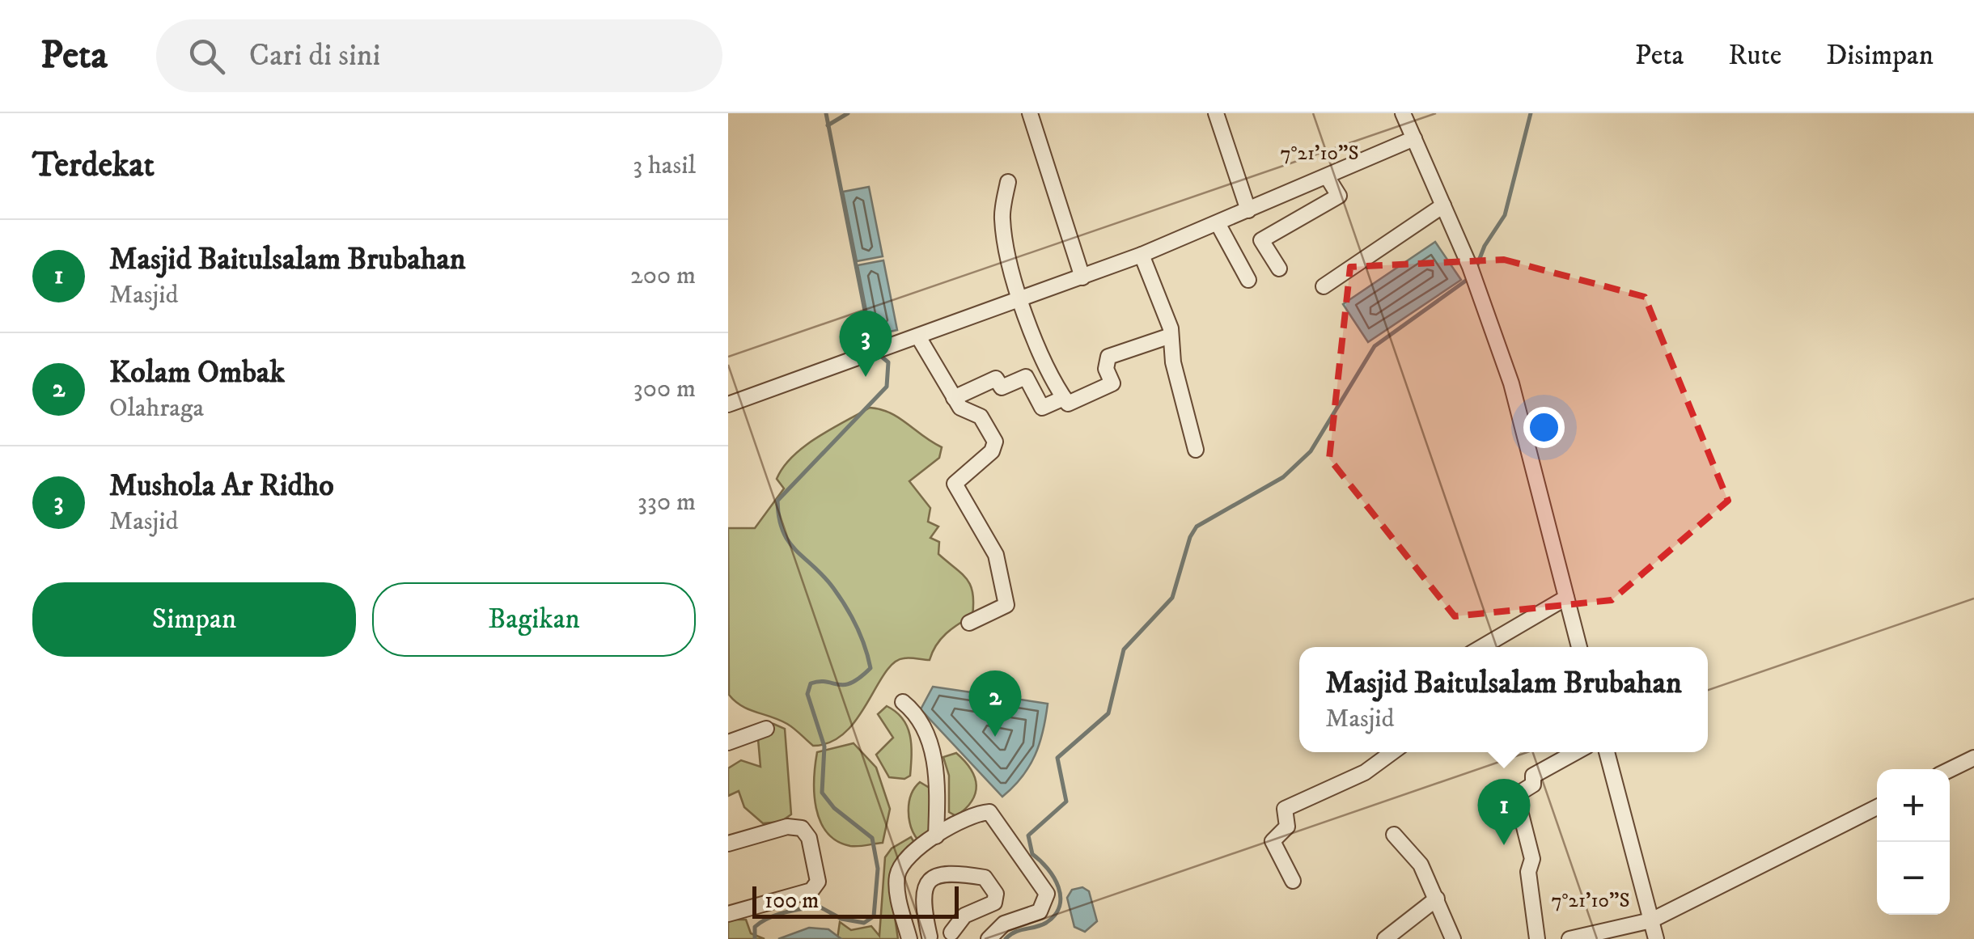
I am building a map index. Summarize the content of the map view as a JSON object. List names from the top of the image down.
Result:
{
  "scale_bar": "100 m",
  "page": {
    "header": "Peta",
    "search": "Cari di sini",
    "nav": ["Peta", "Rute", "Disimpan"],
    "heading": ["Terdekat", "3 hasil"],
    "list": [
      {
        "mark": "1",
        "name": "Masjid Baitulsalam Brubahan",
        "note": "Masjid",
        "value": "200 m"
      },
      {
        "mark": "2",
        "name": "Kolam Ombak",
        "note": "Olahraga",
        "value": "300 m"
      },
      {
        "mark": "3",
        "name": "Mushola Ar Ridho",
        "note": "Masjid",
        "value": "330 m"
      }
    ],
    "pins": ["3", "2", "1"],
    "buttons": ["Simpan", "Bagikan"],
    "popup": ["Masjid Baitulsalam Brubahan", "Masjid"],
    "map_buttons": ["+", "−"],
    "scale": "100 m"
  },
  "coordinates": ["7°21'10\"S"]
}
